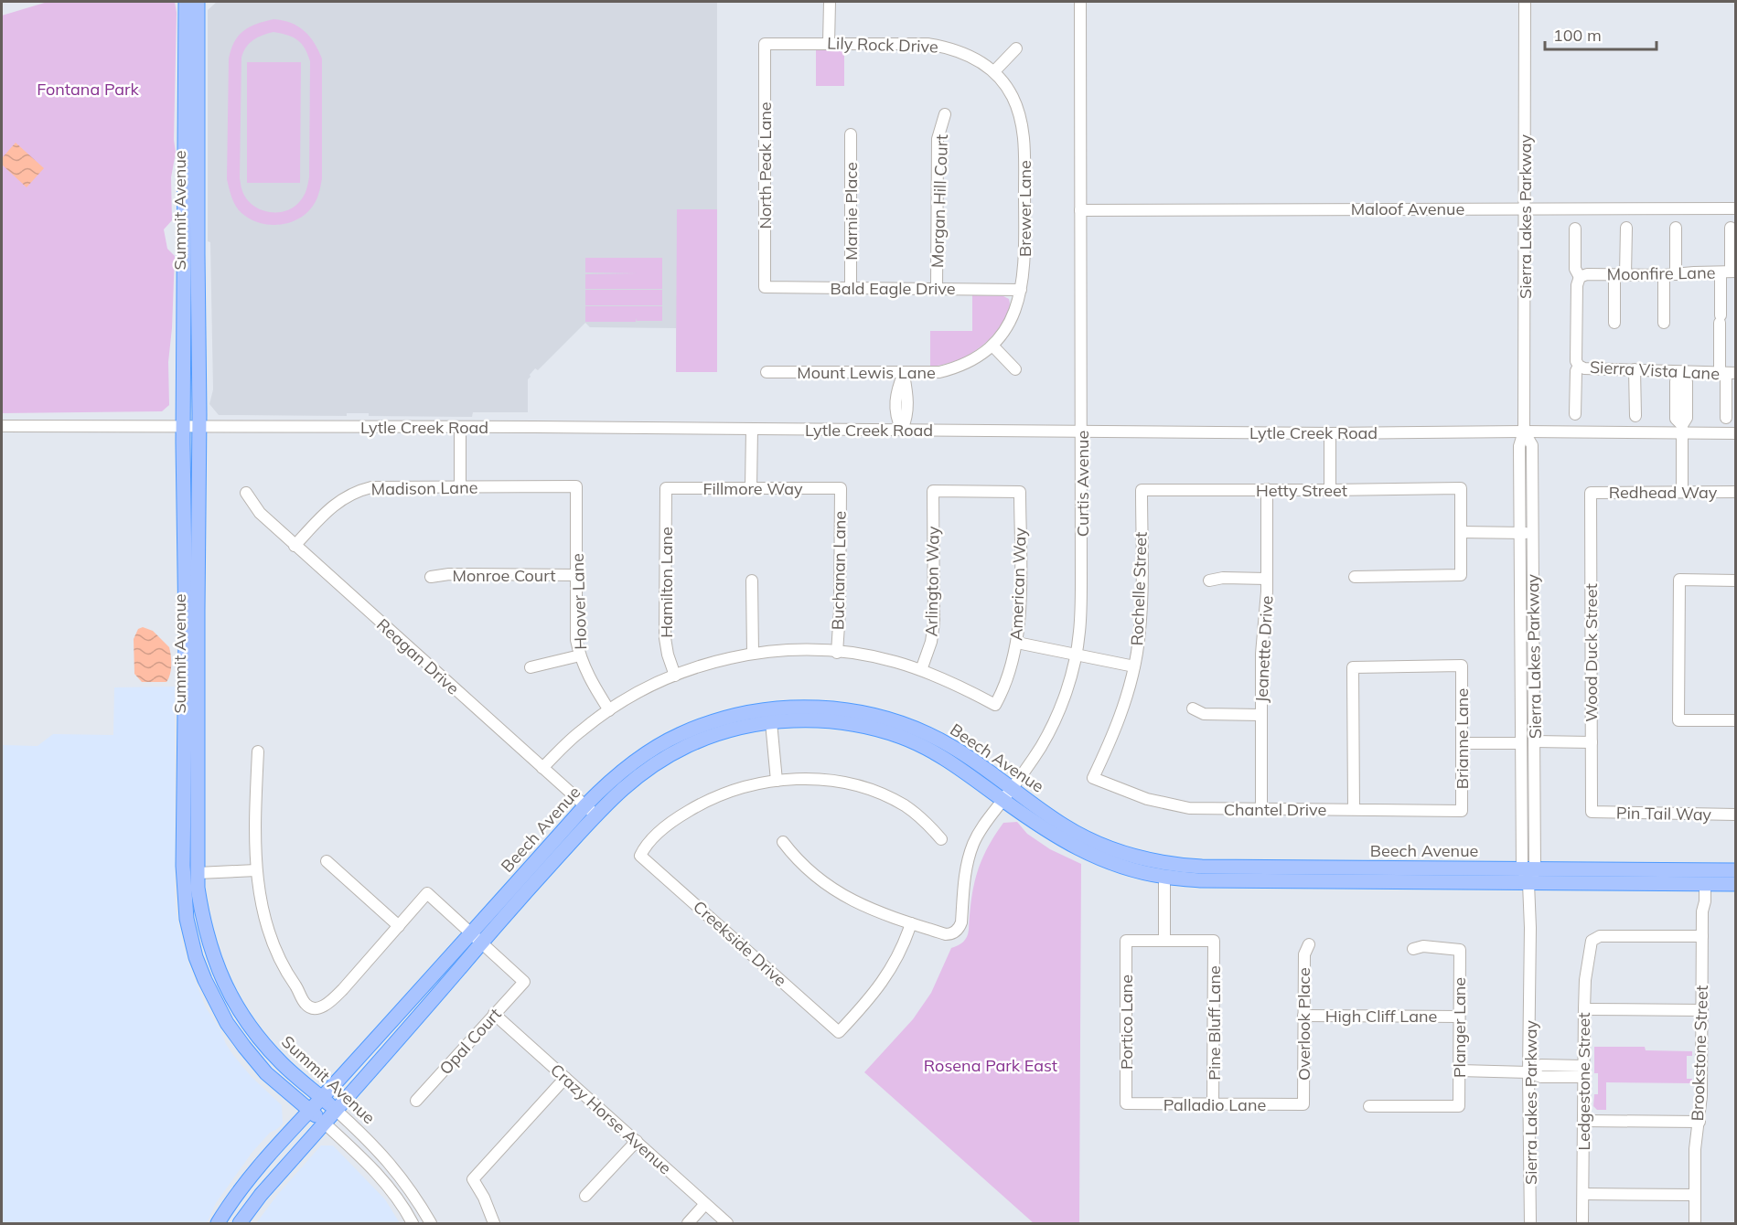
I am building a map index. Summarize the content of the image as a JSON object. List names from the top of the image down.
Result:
{
  "streets": {
    "main road": ["Summit Avenue", "Beech Avenue"],
    "street": [
      "Lily Rock Drive",
      "North Peak Lane",
      "Morgan Hill Court",
      "Brewer Lane",
      "Maloof Avenue",
      "Marnie Place",
      "Sierra Lakes Parkway",
      "Moonfire Lane",
      "Bald Eagle Drive",
      "Sierra Vista Lane",
      "Mount Lewis Lane",
      "Lytle Creek Road",
      "Curtis Avenue",
      "Madison Lane",
      "Fillmore Way",
      "Hetty Street",
      "Redhead Way",
      "Buchanan Lane",
      "Monroe Court",
      "Arlington Way",
      "Hamilton Lane",
      "American Way",
      "Rochelle Street",
      "Hoover Lane",
      "Jeanette Drive",
      "Wood Duck Street",
      "Reagan Drive",
      "Brianne Lane",
      "Chantel Drive",
      "Pin Tail Way",
      "Creekside Drive",
      "High Cliff Lane",
      "Portico Lane",
      "Pine Bluff Lane",
      "Overlook Place",
      "Planger Lane",
      "Opal Court",
      "Brookstone Street",
      "Ledgestone Street",
      "Palladio Lane",
      "Crazy Horse Avenue"
    ]
  },
  "crossings": [
    ["Lily Rock Drive", "North Peak Lane"],
    ["Lily Rock Drive", "Brewer Lane"],
    ["North Peak Lane", "Bald Eagle Drive"],
    ["Morgan Hill Court", "Bald Eagle Drive"],
    ["Brewer Lane", "Bald Eagle Drive"],
    ["Brewer Lane", "Mount Lewis Lane"],
    ["Maloof Avenue", "Sierra Lakes Parkway"],
    ["Maloof Avenue", "Curtis Avenue"],
    ["Summit Avenue", "Lytle Creek Road"],
    ["Summit Avenue", "Beech Avenue"],
    ["Marnie Place", "Bald Eagle Drive"],
    ["Sierra Lakes Parkway", "Lytle Creek Road"],
    ["Sierra Lakes Parkway", "Beech Avenue"],
    ["Lytle Creek Road", "Curtis Avenue"],
    ["Curtis Avenue", "Beech Avenue"],
    ["Curtis Avenue", "Creekside Drive"],
    ["Madison Lane", "Hoover Lane"],
    ["Madison Lane", "Reagan Drive"],
    ["Fillmore Way", "Buchanan Lane"],
    ["Fillmore Way", "Hamilton Lane"],
    ["Hetty Street", "Rochelle Street"],
    ["Hetty Street", "Jeanette Drive"],
    ["Redhead Way", "Wood Duck Street"],
    ["Monroe Court", "Hoover Lane"],
    ["Arlington Way", "American Way"],
    ["Rochelle Street", "Chantel Drive"],
    ["Jeanette Drive", "Chantel Drive"],
    ["Wood Duck Street", "Pin Tail Way"],
    ["Reagan Drive", "Beech Avenue"],
    ["Brianne Lane", "Chantel Drive"],
    ["Beech Avenue", "Opal Court"],
    ["Beech Avenue", "Brookstone Street"],
    ["High Cliff Lane", "Overlook Place"],
    ["High Cliff Lane", "Planger Lane"],
    ["Portico Lane", "Pine Bluff Lane"],
    ["Portico Lane", "Palladio Lane"],
    ["Pine Bluff Lane", "Palladio Lane"],
    ["Overlook Place", "Palladio Lane"],
    ["Opal Court", "Crazy Horse Avenue"],
    ["Brookstone Street", "Ledgestone Street"]
  ],
  "parks": ["Fontana Park", "Rosena Park East"],
  "scale_bar": "100 m"
}
